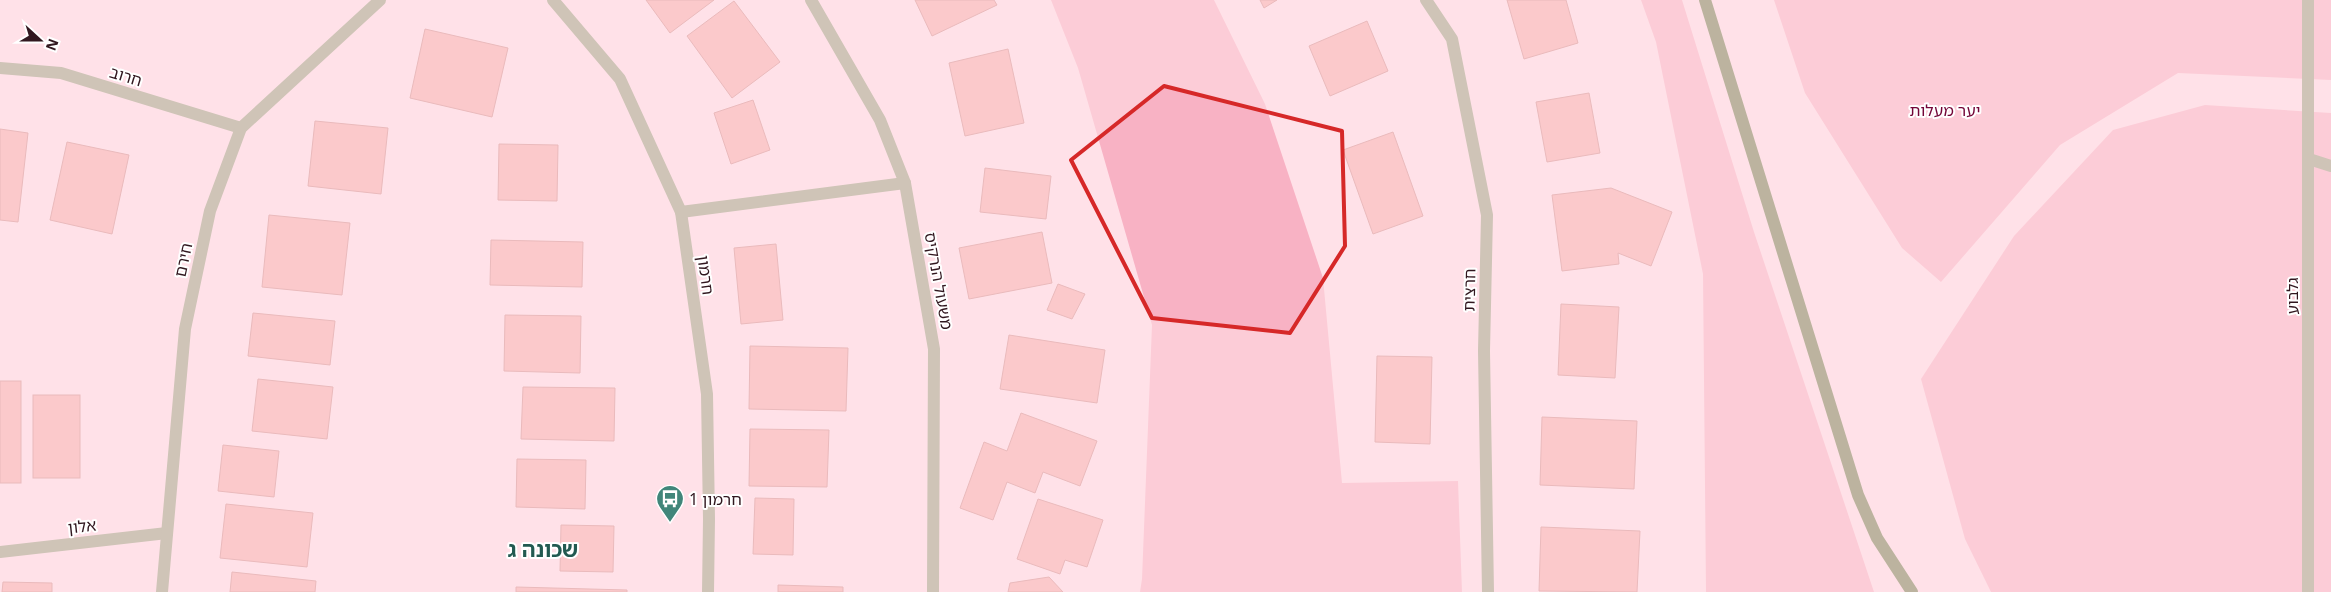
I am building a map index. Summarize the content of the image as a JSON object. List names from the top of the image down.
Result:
{
  "streets": {
    "street": [
      "חרוב",
      "חירם",
      "חרמון",
      "משעול הנרקיס",
      "חרצית",
      "גלבוע",
      "אלון"
    ]
  },
  "crossings": [
    ["חרוב", "חירם"],
    ["חירם", "אלון"]
  ],
  "districts": ["שכונה ג"],
  "parks": ["יער מעלות"],
  "places": {
    "bus stop": ["חרמון 1"]
  },
  "north": "right"
}
